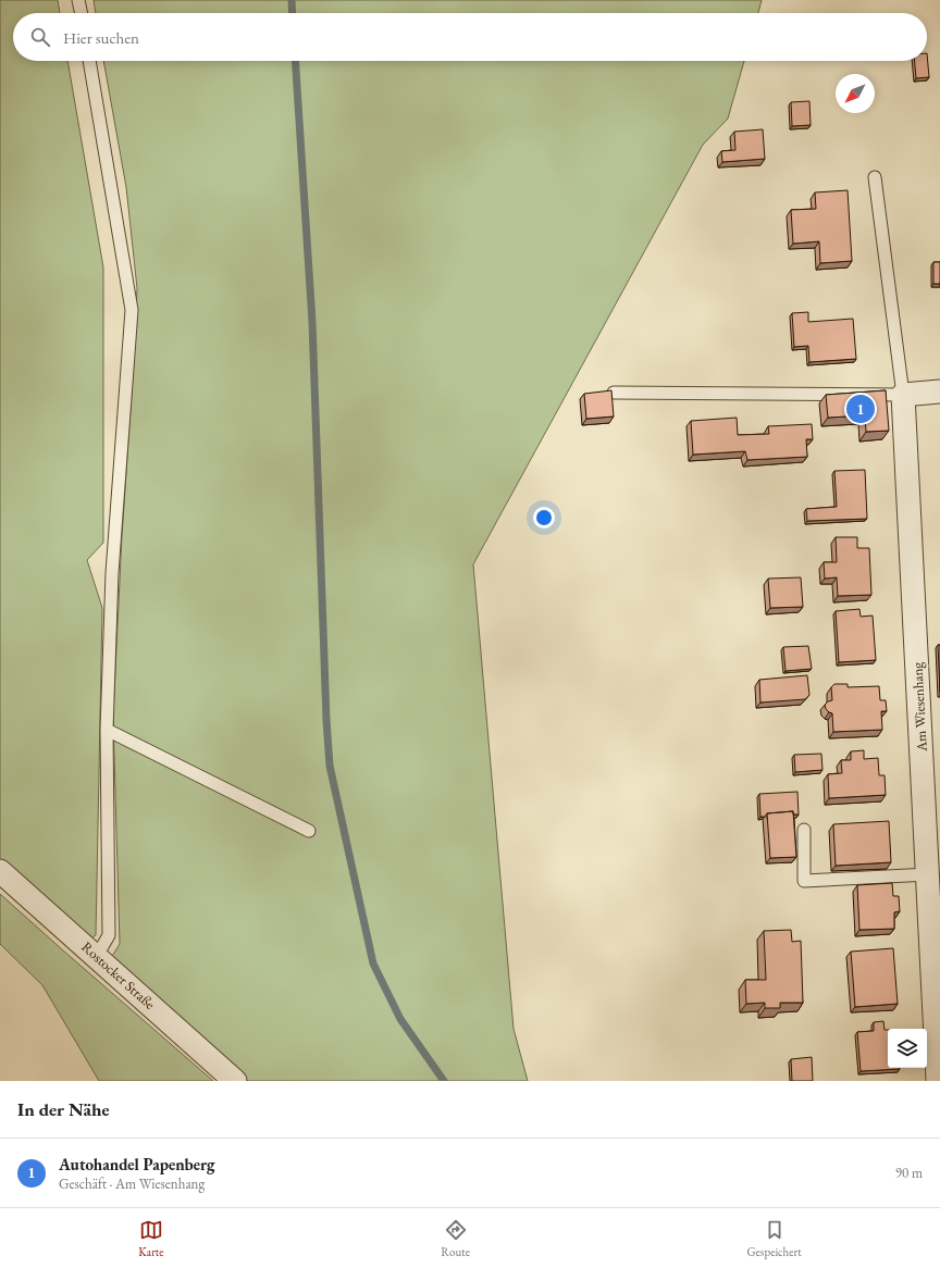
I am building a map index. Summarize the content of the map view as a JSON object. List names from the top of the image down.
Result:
{
  "streets": {
    "street": ["Am Wiesenhang", "Rostocker Straße"]
  },
  "north": "bottom left",
  "page": {
    "search": "Hier suchen",
    "pins": "1",
    "heading": "In der Nähe",
    "list": [
      {
        "mark": "1",
        "name": "Autohandel Papenberg",
        "note": "Geschäft · Am Wiesenhang",
        "value": "90 m"
      }
    ],
    "nav": ["Karte", "Route", "Gespeichert"]
  }
}
